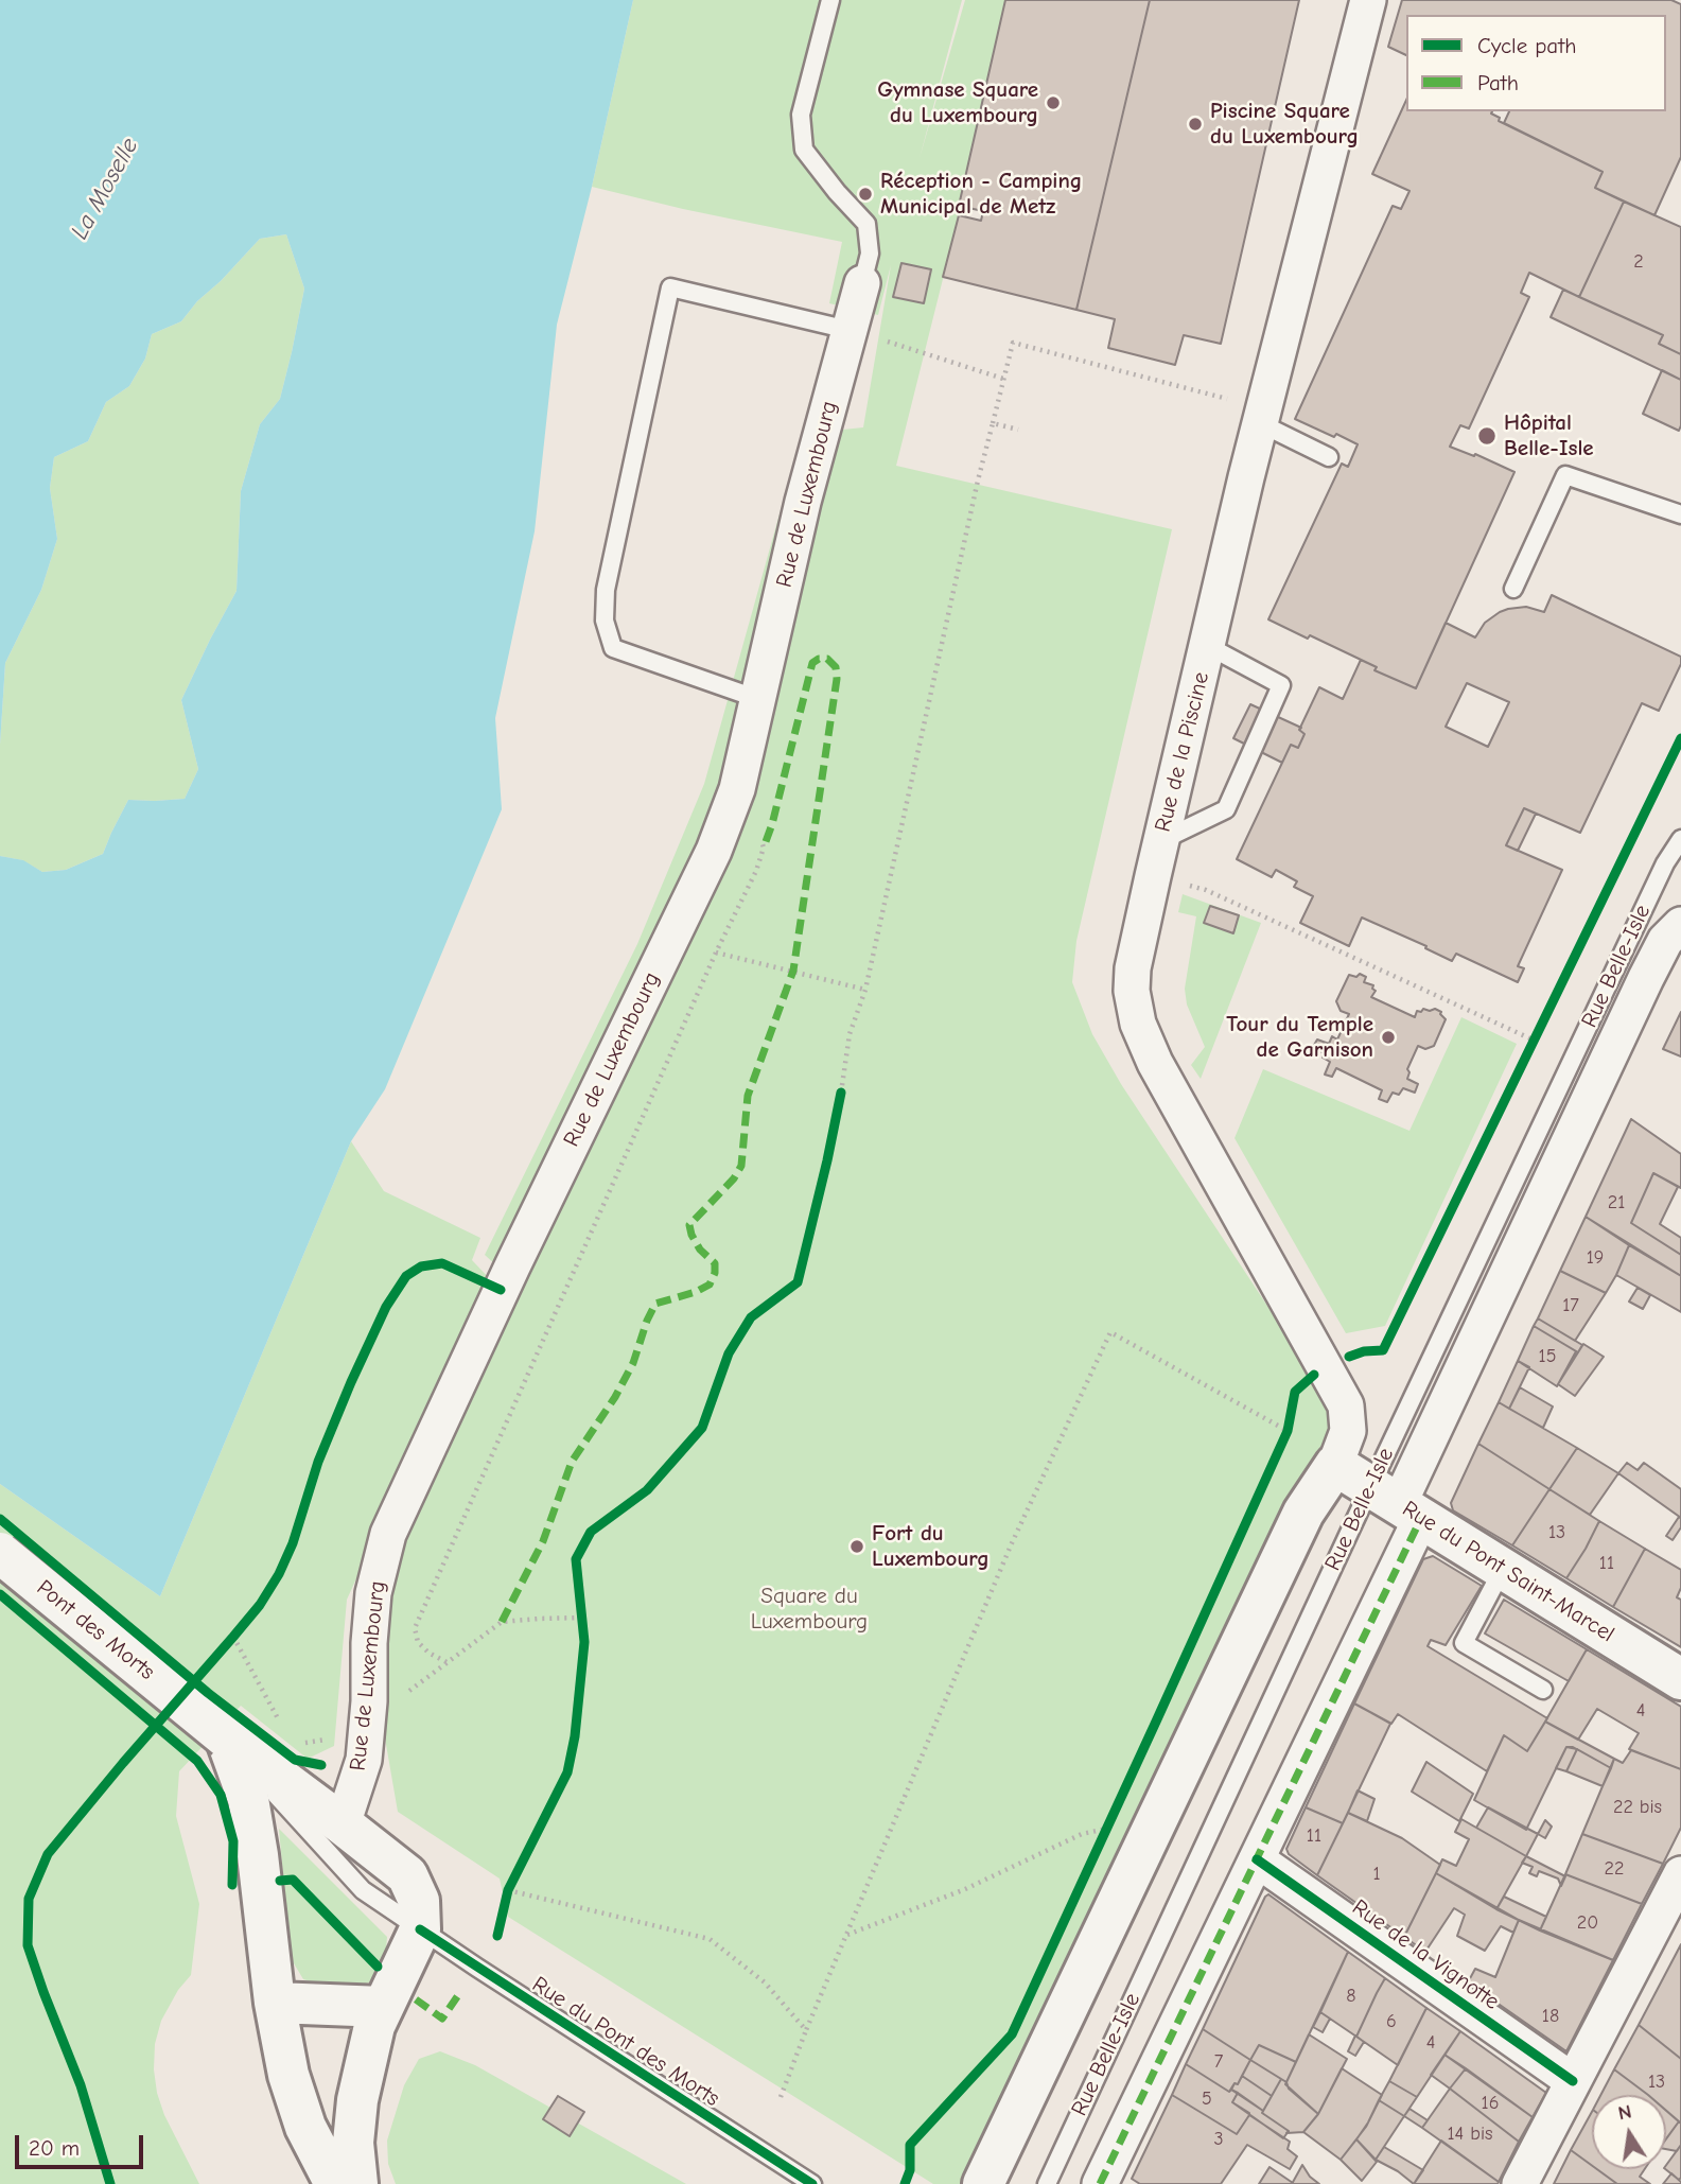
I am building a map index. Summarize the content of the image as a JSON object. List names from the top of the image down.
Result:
{
  "streets": {
    "main road": ["Rue Belle-Isle", "Rue du Pont Saint-Marcel", "Pont des Morts"],
    "street": ["Rue de Luxembourg", "Rue de la Piscine", "Rue de la Vignotte"],
    "lane": ["Rue du Pont des Morts"]
  },
  "crossings": [
    ["Rue de Luxembourg", "Pont des Morts"],
    ["Rue de la Piscine", "Rue Belle-Isle"],
    ["Rue de la Piscine", "Rue du Pont Saint-Marcel"],
    ["Rue Belle-Isle", "Rue du Pont Saint-Marcel"],
    ["Rue Belle-Isle", "Rue de la Vignotte"],
    ["Pont des Morts", "Rue du Pont des Morts"]
  ],
  "water": ["La Moselle"],
  "parks": ["Square du Luxembourg"],
  "places": [
    "Gymnase Square du Luxembourg",
    "Piscine Square du Luxembourg",
    "Réception - Camping Municipal de Metz",
    "Hôpital Belle-Isle",
    "Tour du Temple de Garnison",
    "Fort du Luxembourg"
  ],
  "house_numbers": [
    "2",
    "21",
    "19",
    "17",
    "15",
    "13",
    "11",
    "4",
    "22 bis",
    "11",
    "22",
    "1",
    "20",
    "8",
    "18",
    "6",
    "4",
    "7",
    "13",
    "5",
    "16",
    "14 bis",
    "3"
  ],
  "legend": ["Cycle path", "Path"],
  "scale_bar": "20 m",
  "north": "top"
}
